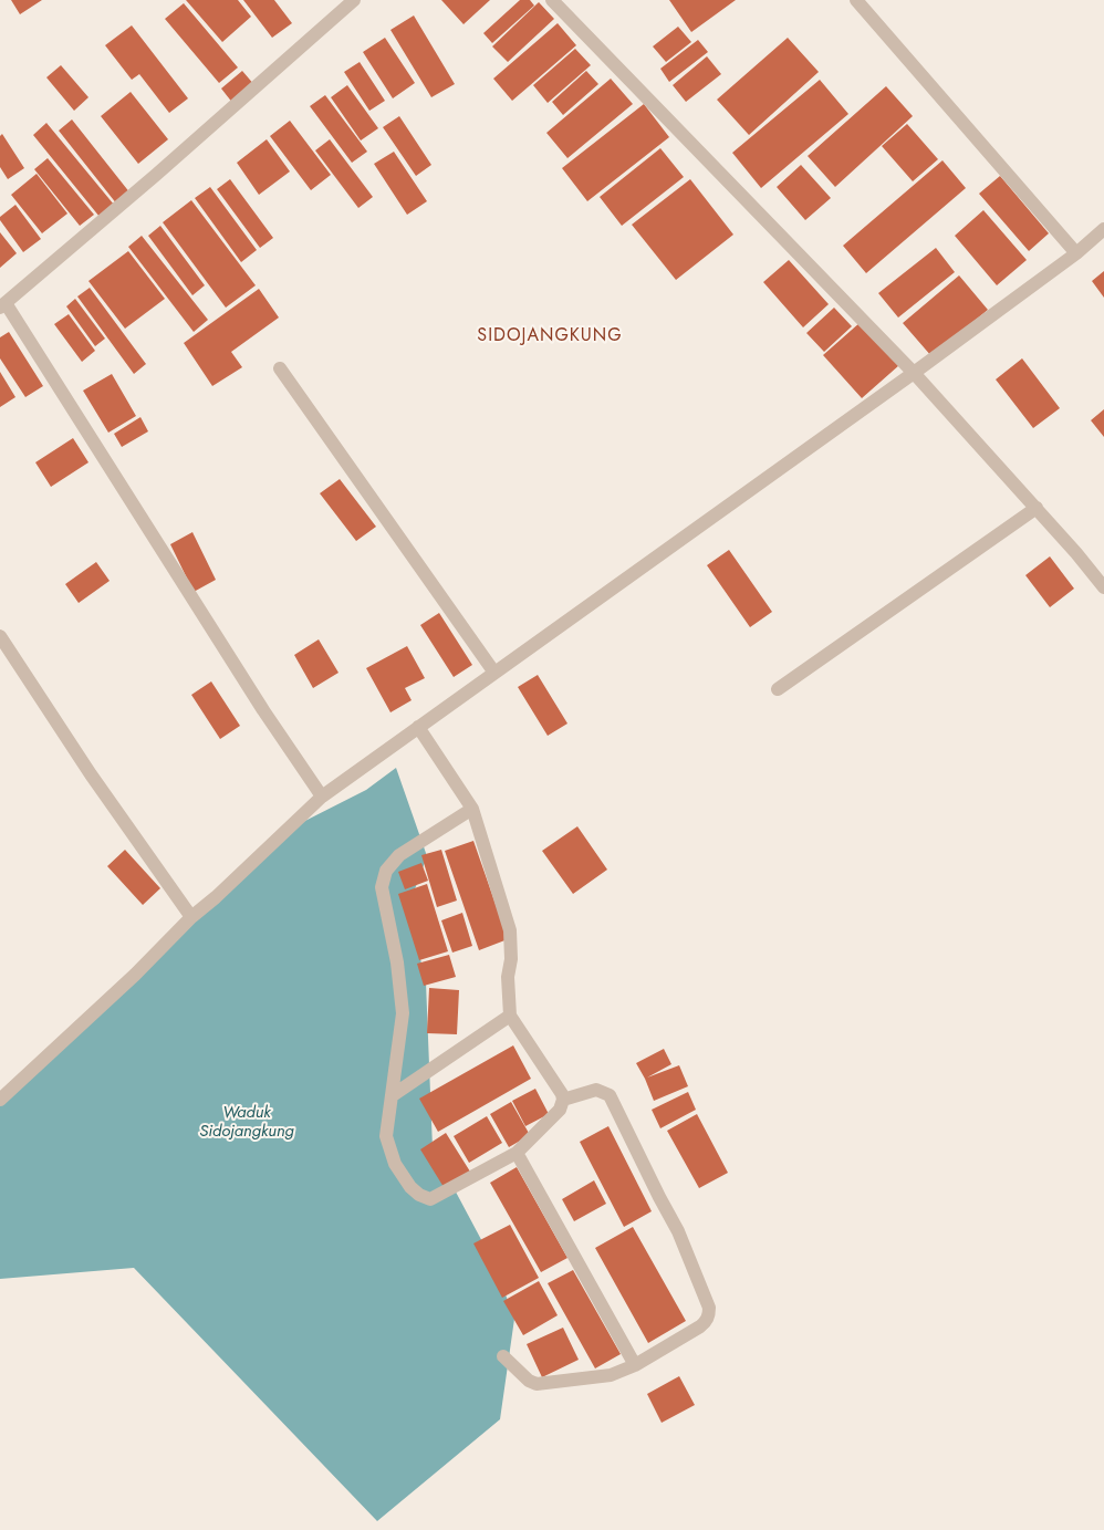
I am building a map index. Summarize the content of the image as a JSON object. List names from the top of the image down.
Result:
{
  "districts": ["SIDOJANGKUNG"],
  "water": ["Waduk Sidojangkung"]
}
